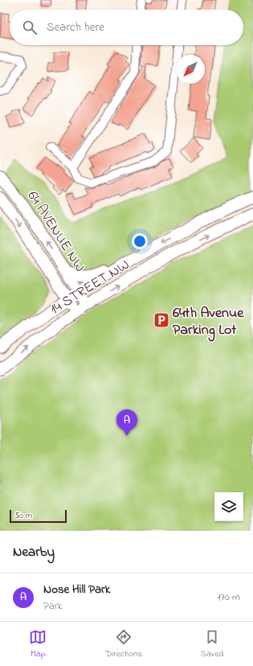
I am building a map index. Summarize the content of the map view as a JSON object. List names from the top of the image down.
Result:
{
  "streets": {
    "main road": ["64 AVENUE NW", "14 STREET NW"]
  },
  "crossings": [
    ["64 AVENUE NW", "14 STREET NW"]
  ],
  "places": {
    "parking": ["64th Avenue Parking Lot"]
  },
  "scale_bar": "50 m",
  "north": "bottom left",
  "page": {
    "search": "Search here",
    "pins": "A",
    "scale": "50 m",
    "heading": "Nearby",
    "list": [
      {
        "mark": "A",
        "name": "Nose Hill Park",
        "note": "Park",
        "value": "170 m"
      }
    ],
    "nav": ["Map", "Directions", "Saved"]
  }
}
